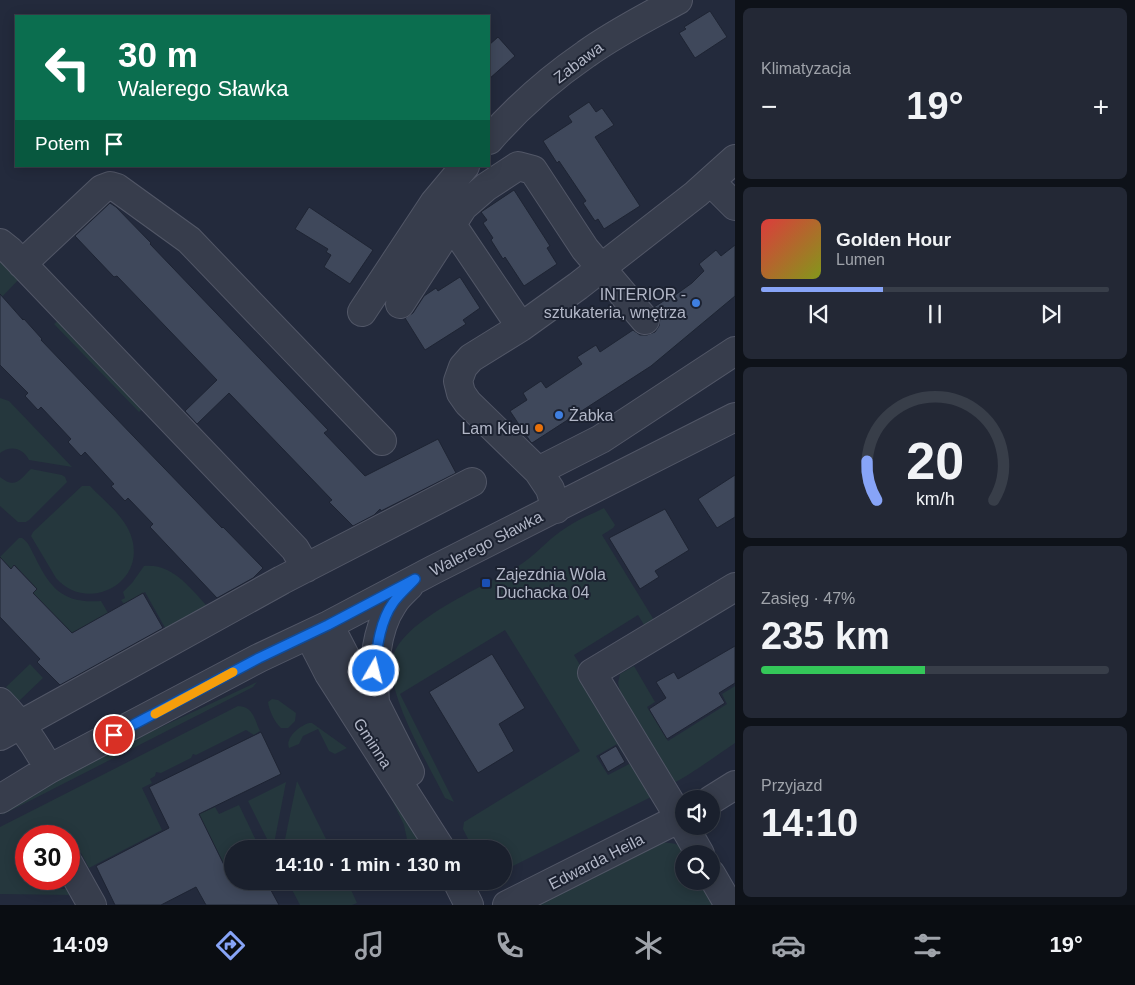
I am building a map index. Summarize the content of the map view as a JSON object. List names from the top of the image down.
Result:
{
  "streets": {
    "street": [
      "Zabawa",
      "Walerego Sławka",
      "Gminna",
      "Edwarda Heila"
    ]
  },
  "crossings": [
    ["Walerego Sławka", "Gminna"]
  ],
  "places": {
    "other": ["INTERIOR - sztukateria, wnętrza", "Żabka", "Lam Kieu"],
    "transit": ["Zajezdnia Wola Duchacka 04"]
  },
  "page": {
    "tile": [
      "Klimatyzacja",
      ["Zasięg · 47%", "235 km"],
      ["Przyjazd", "14:10"]
    ],
    "turn": ["30 m", "Walerego Sławka"],
    "heat": ["−", "19°", "+"],
    "then": "Potem",
    "song": ["Golden Hour", "Lumen"],
    "limit": "30",
    "trip": "14:10 · 1 min · 130 m",
    "tabs": ["14:09", "19°"],
    "gauge": ["20", "km/h"]
  }
}
